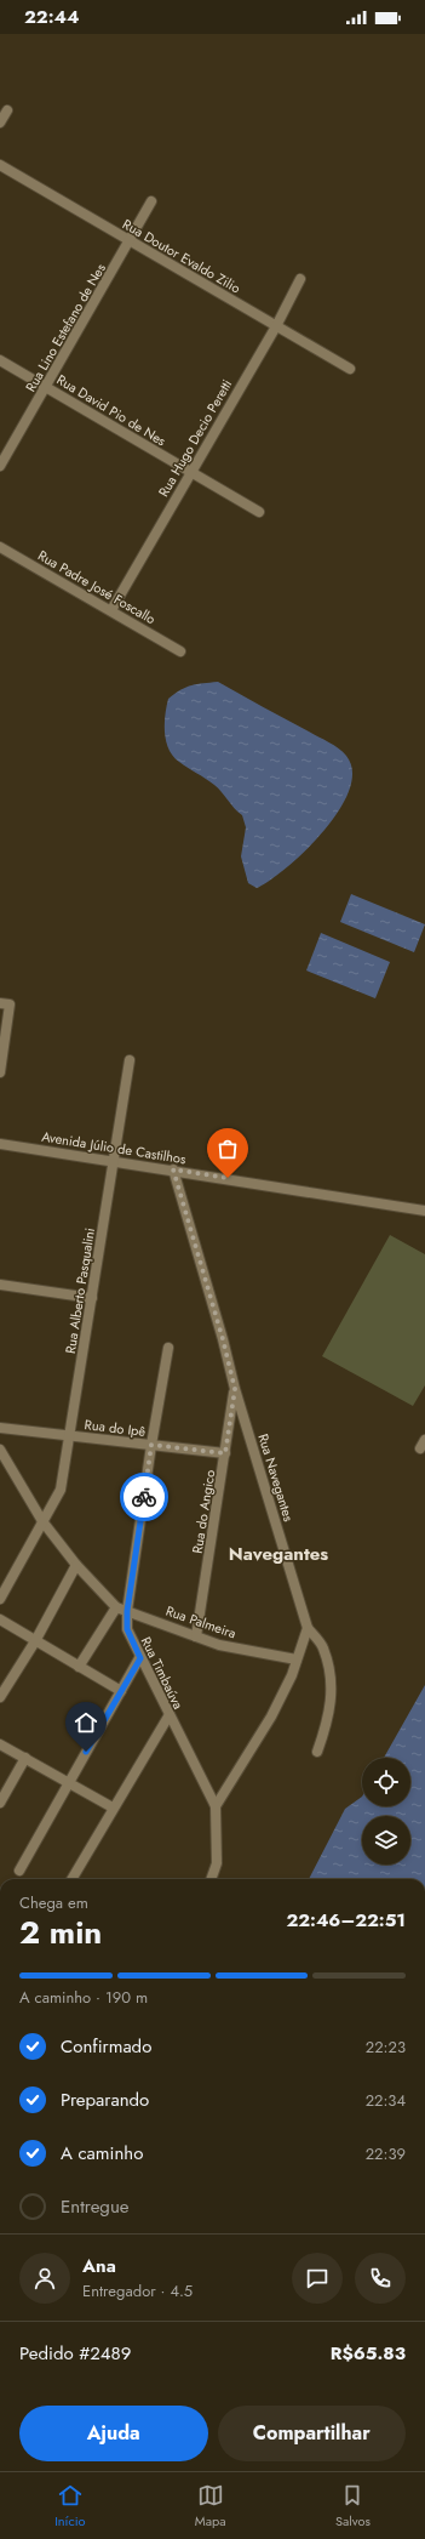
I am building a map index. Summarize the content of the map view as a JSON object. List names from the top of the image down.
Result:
{
  "streets": {
    "street": [
      "Rua Doutor Evaldo Zilio",
      "Rua Lino Estefano de Nes",
      "Rua David Pio de Nes",
      "Rua Hugo Decio Peretti",
      "Rua Padre José Foscallo",
      "Avenida Júlio de Castilhos",
      "Rua Alberto Pasqualini",
      "Rua do Ipê",
      "Rua Navegantes",
      "Rua do Angico",
      "Rua Palmeira",
      "Rua Timbaúva"
    ]
  },
  "crossings": [
    ["Rua Doutor Evaldo Zilio", "Rua Lino Estefano de Nes"],
    ["Rua Doutor Evaldo Zilio", "Rua Hugo Decio Peretti"],
    ["Rua Lino Estefano de Nes", "Rua David Pio de Nes"],
    ["Rua David Pio de Nes", "Rua Hugo Decio Peretti"],
    ["Rua Hugo Decio Peretti", "Rua Padre José Foscallo"],
    ["Avenida Júlio de Castilhos", "Rua Alberto Pasqualini"],
    ["Avenida Júlio de Castilhos", "Rua Navegantes"],
    ["Rua Alberto Pasqualini", "Rua do Ipê"],
    ["Rua do Ipê", "Rua do Angico"],
    ["Rua do Ipê", "Rua Timbaúva"],
    ["Rua Navegantes", "Rua do Angico"],
    ["Rua do Angico", "Rua Palmeira"],
    ["Rua Palmeira", "Rua Timbaúva"]
  ],
  "districts": ["Navegantes"],
  "page": {
    "status": "22:44",
    "heading": ["2 min", "Chega em", "22:46–22:51"],
    "panel": [
      "Ana",
      "Entregador · 4.5",
      "Pedido #2489",
      "R$65.83"
    ],
    "bar": "A caminho · 190 m",
    "list": [
      ["Confirmado", "22:23"],
      ["Preparando", "22:34"],
      ["A caminho", "22:39"],
      "Entregue"
    ],
    "buttons": ["Ajuda", "Compartilhar"],
    "tabs": ["Início", "Mapa", "Salvos"]
  }
}
